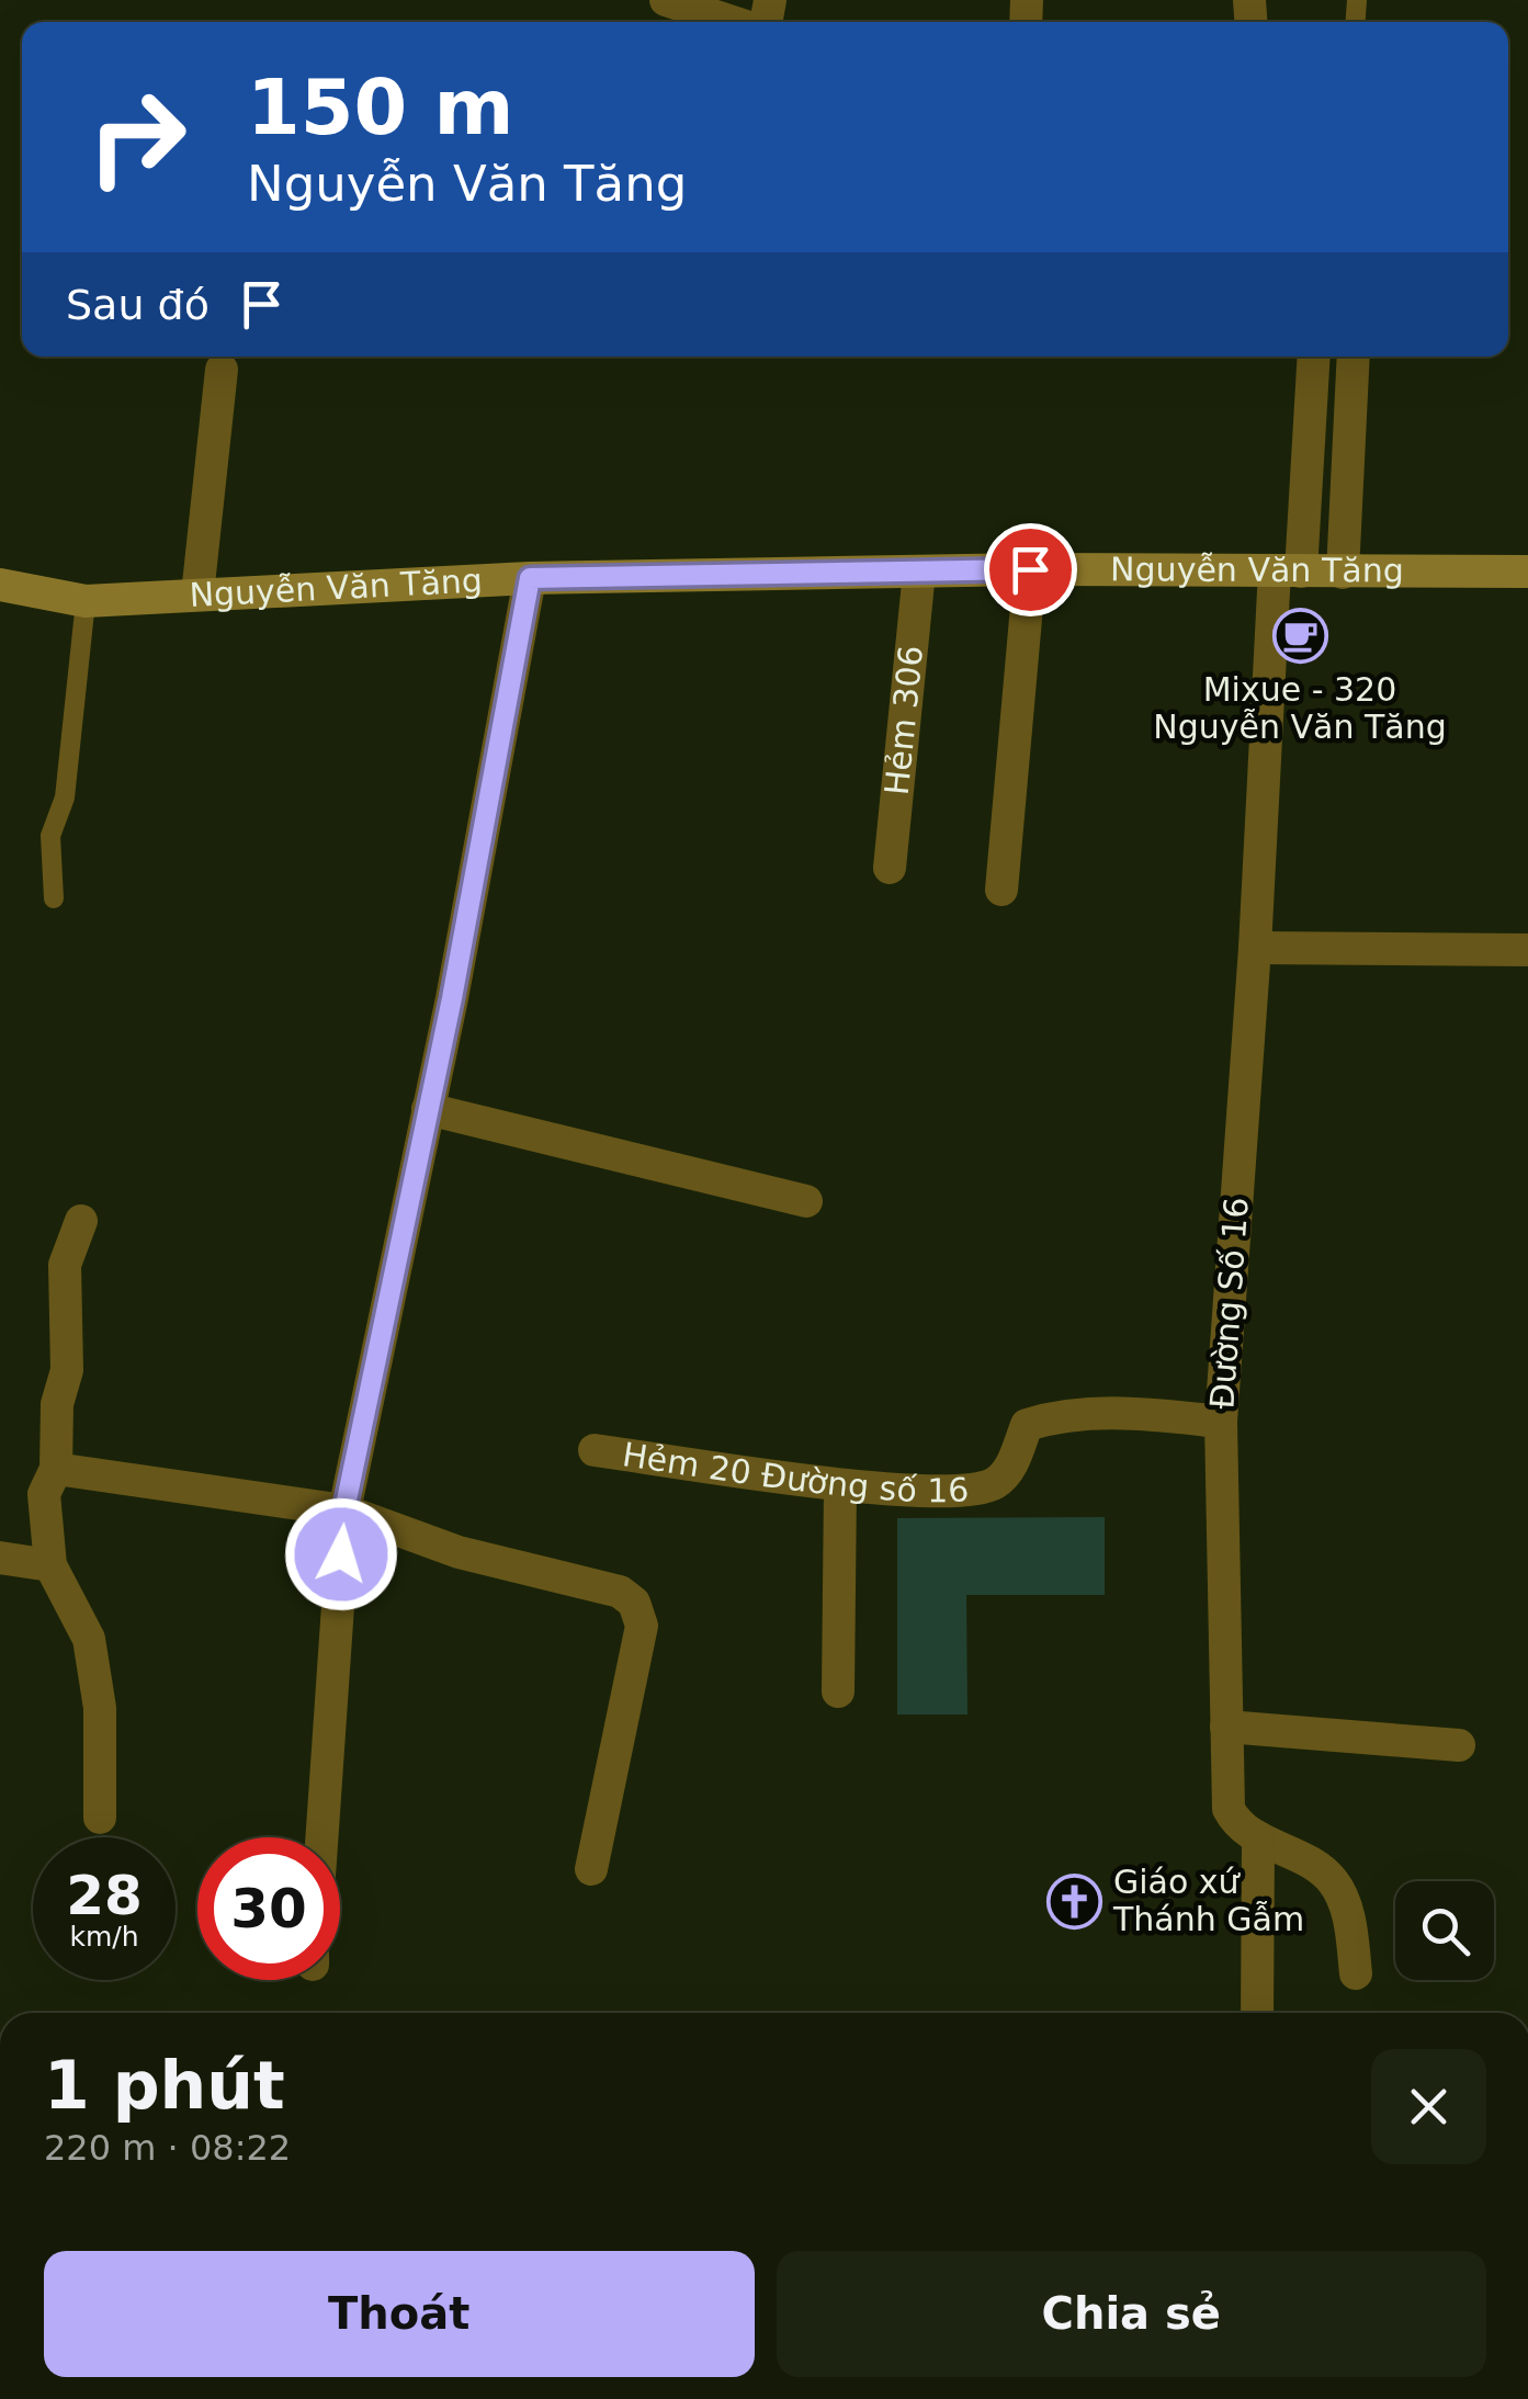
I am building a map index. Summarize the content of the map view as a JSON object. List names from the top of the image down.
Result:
{
  "streets": {
    "main road": ["Nguyễn Văn Tăng"],
    "street": ["Hẻm 306", "Đường Số 16", "Hẻm 20 Đường số 16"]
  },
  "crossings": [
    ["Nguyễn Văn Tăng", "Hẻm 306"],
    ["Nguyễn Văn Tăng", "Đường Số 16"],
    ["Đường Số 16", "Hẻm 20 Đường số 16"]
  ],
  "places": {
    "cafe": ["Mixue - 320 Nguyễn Văn Tăng"],
    "church": ["Giáo xứ Thánh Gẫm"]
  },
  "page": {
    "turn": ["150 m", "Nguyễn Văn Tăng"],
    "then": "Sau đó",
    "speed": "28 km/h",
    "limit": "30",
    "heading": ["1 phút", "220 m · 08:22"],
    "buttons": ["Thoát", "Chia sẻ"]
  }
}
